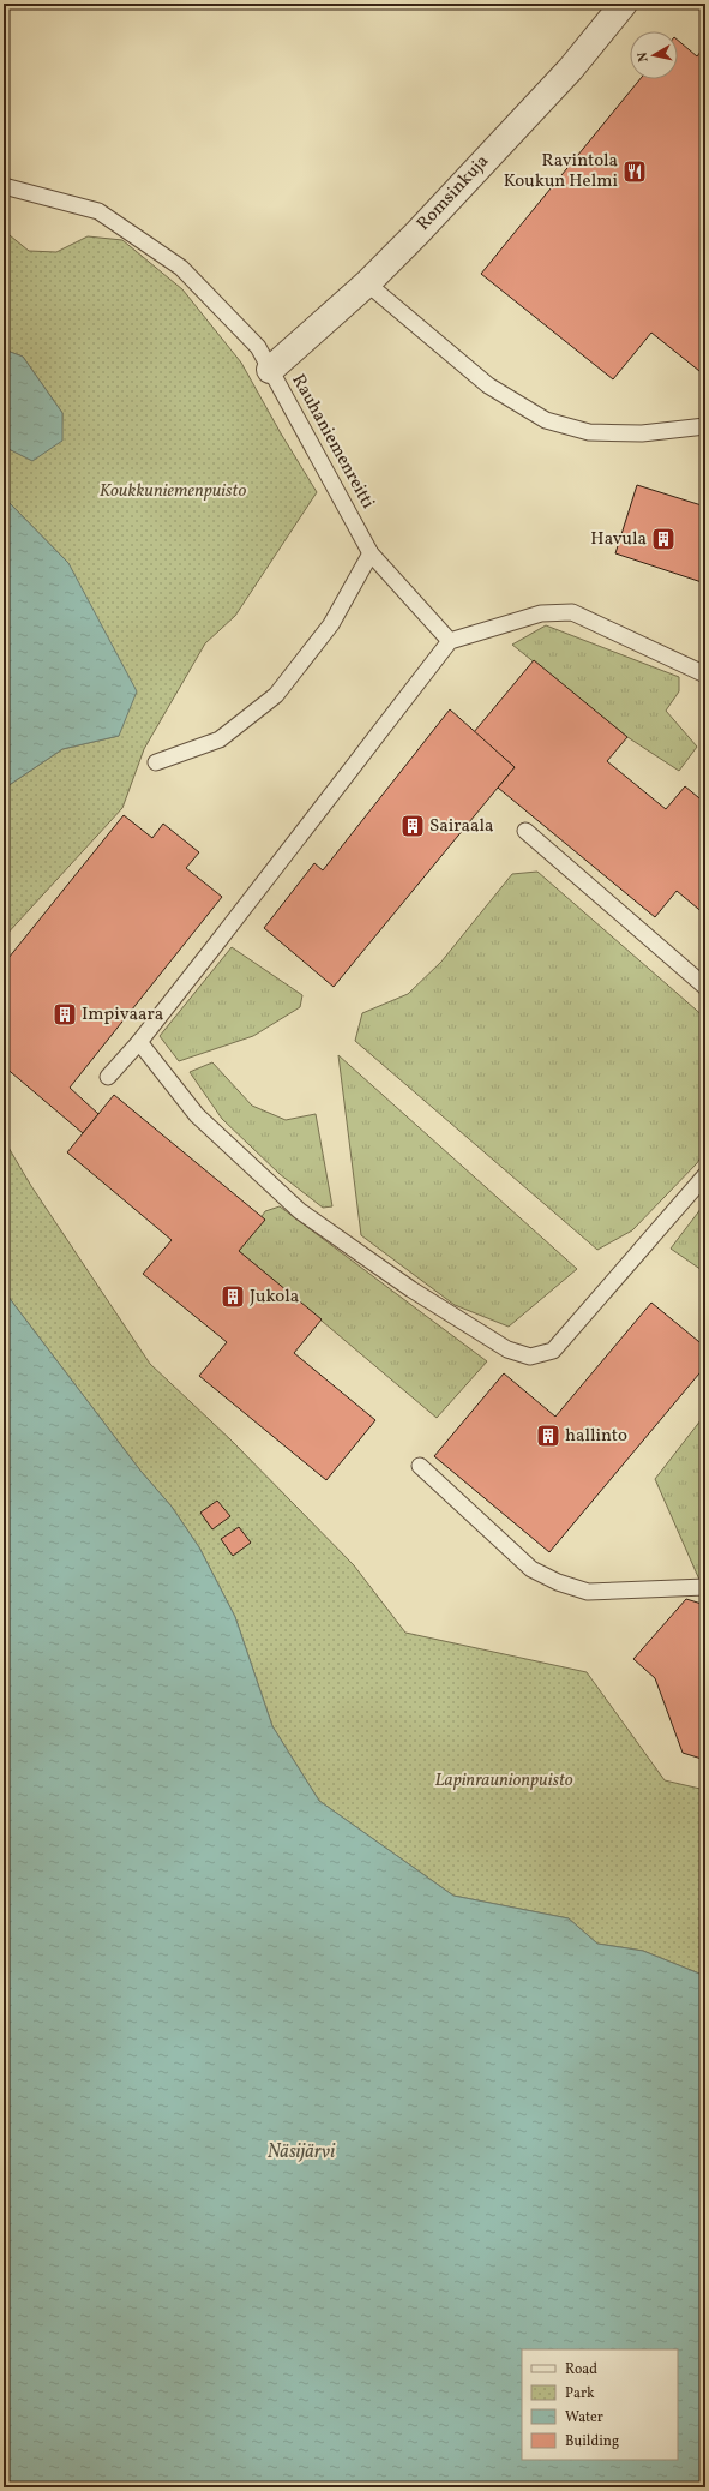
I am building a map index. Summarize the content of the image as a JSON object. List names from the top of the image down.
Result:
{
  "streets": {
    "street": ["Romsinkuja"],
    "lane": ["Rauhaniemenreitti"]
  },
  "crossings": [
    ["Romsinkuja", "Rauhaniemenreitti"]
  ],
  "water": ["Näsijärvi"],
  "parks": ["Koukkuniemenpuisto", "Lapinraunionpuisto"],
  "places": {
    "restaurant": ["Ravintola Koukun Helmi"],
    "building": [
      "Havula",
      "Sairaala",
      "Impivaara",
      "Jukola",
      "hallinto"
    ]
  },
  "legend": [
    "Road",
    "Park",
    "Water",
    "Building"
  ],
  "north": "left"
}
